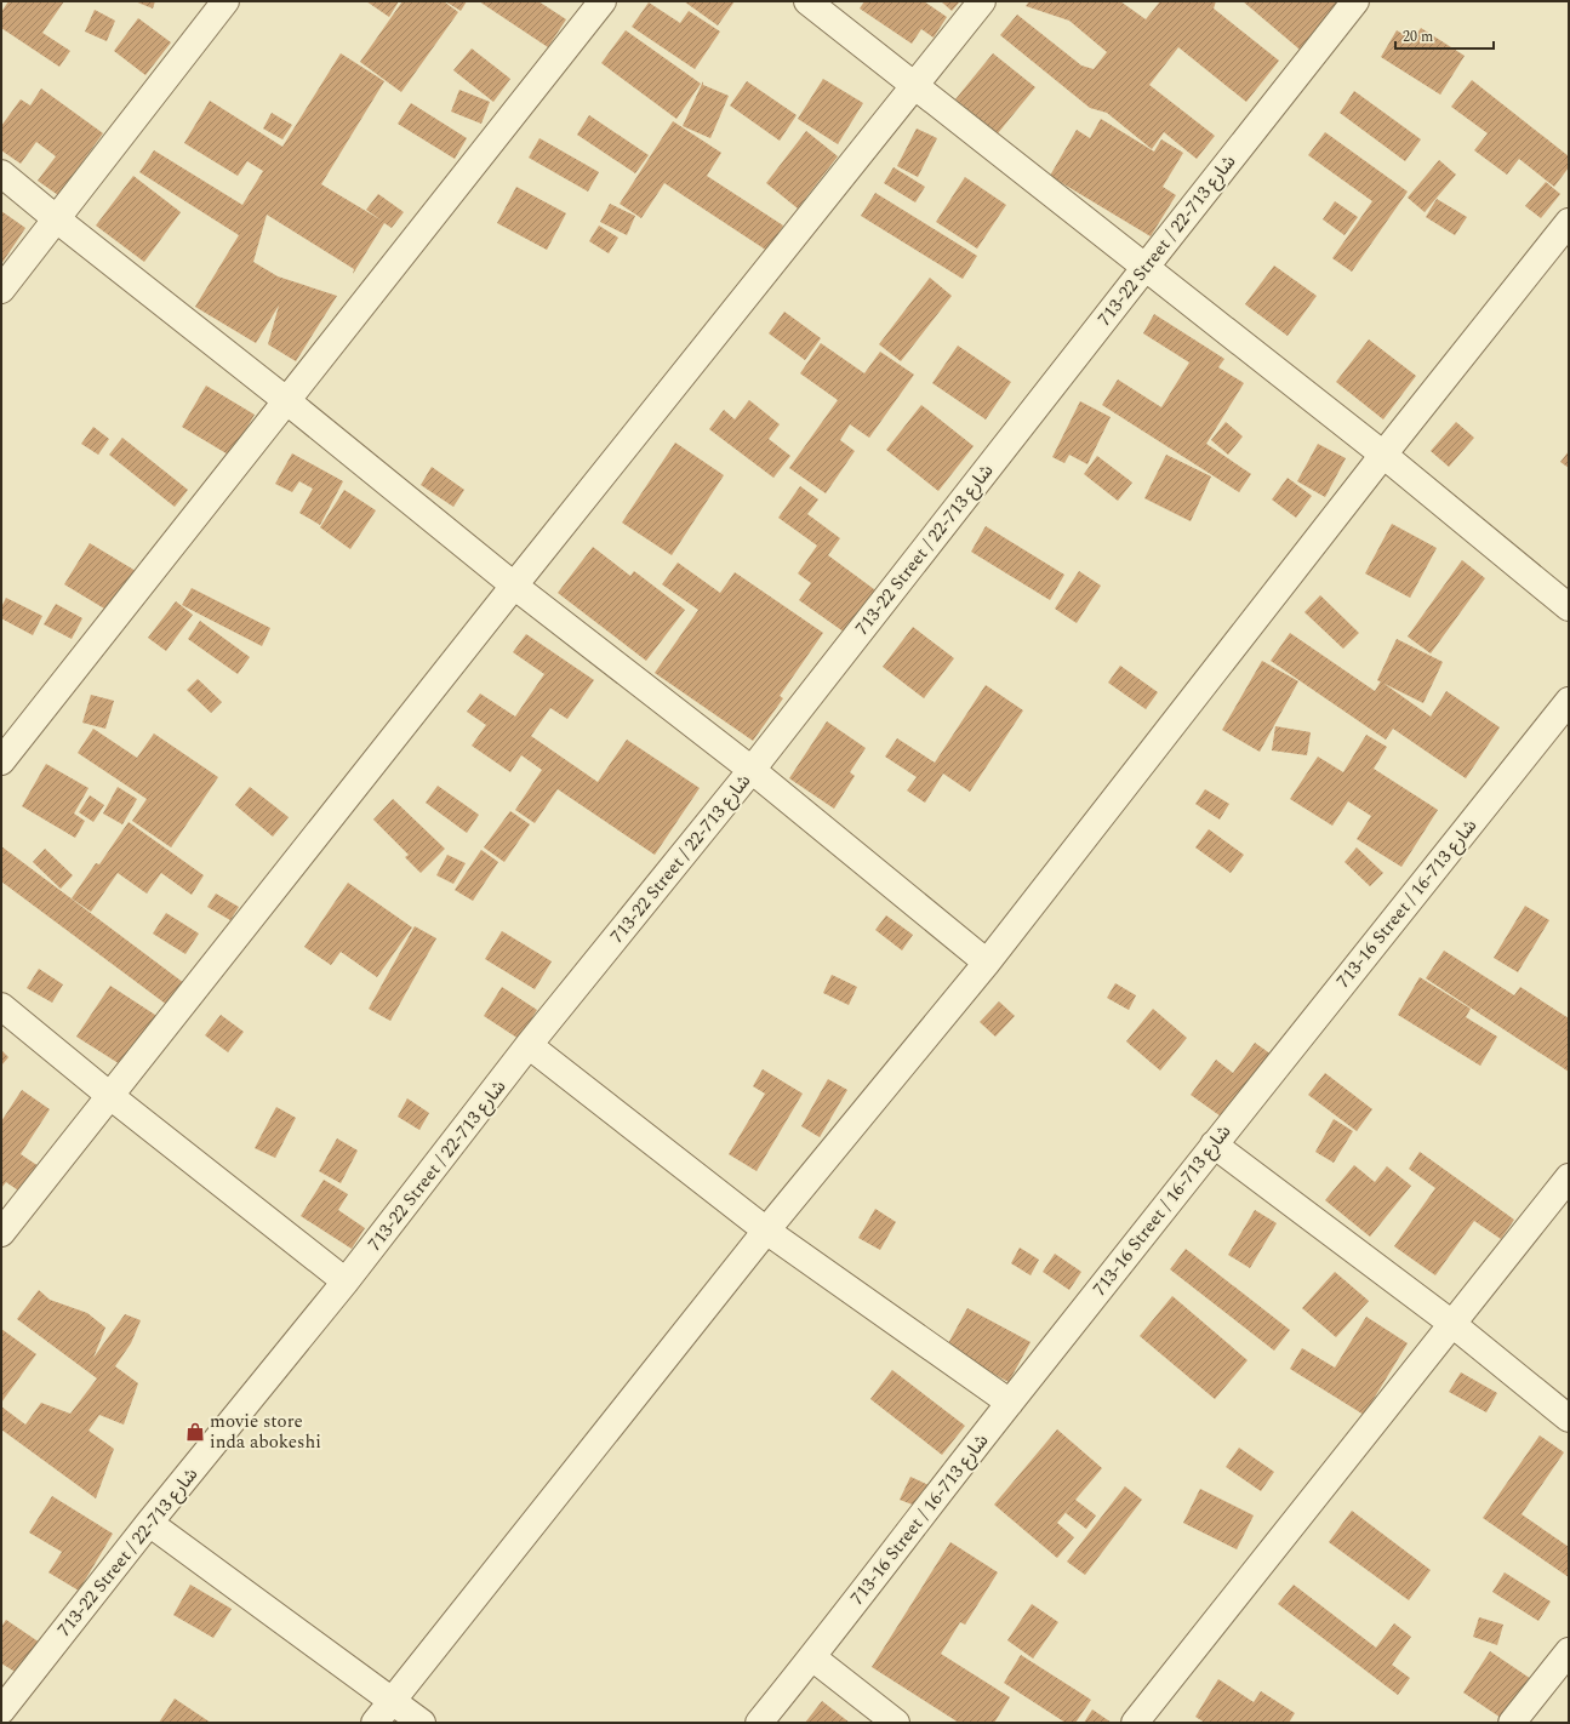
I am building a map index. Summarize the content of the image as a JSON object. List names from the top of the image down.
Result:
{
  "streets": {
    "street": ["713-22 Street / شارع 713-22", "713-16 Street / شارع 713-16"]
  },
  "places": {
    "shop": ["movie store inda abokeshi"]
  },
  "scale_bar": "20 m"
}
